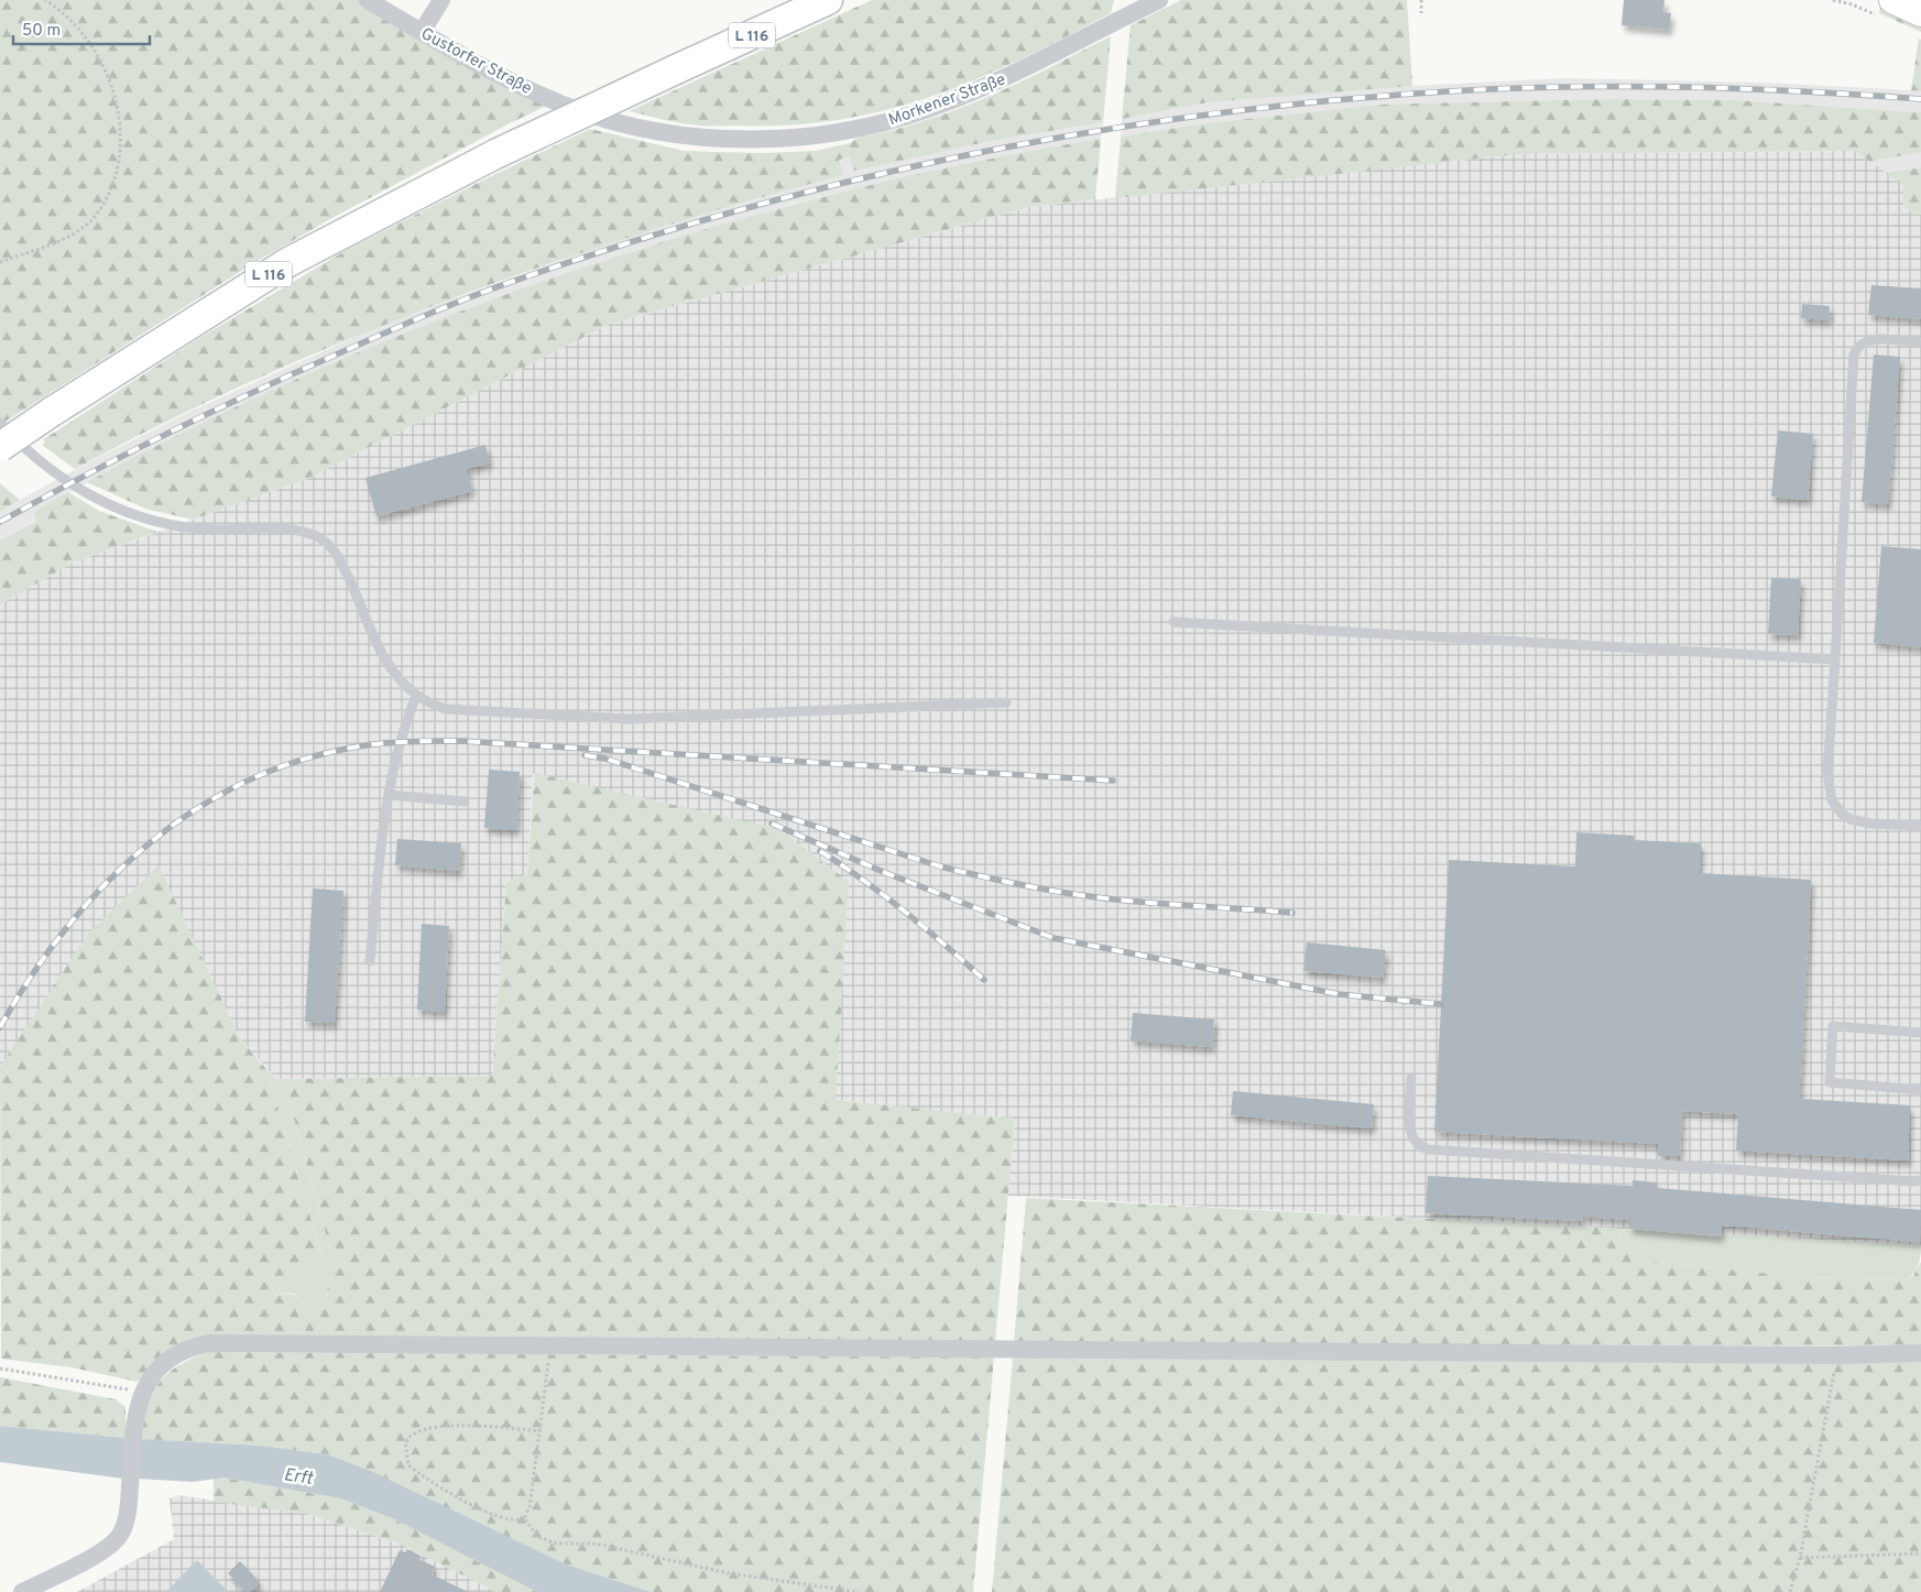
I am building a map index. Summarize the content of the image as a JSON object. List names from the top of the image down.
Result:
{
  "streets": {
    "main road": ["L 116"],
    "street": ["Gustorfer Straße", "Morkener Straße"]
  },
  "crossings": [
    ["Gustorfer Straße", "Morkener Straße"]
  ],
  "water": ["Erft"],
  "scale_bar": "50 m"
}
